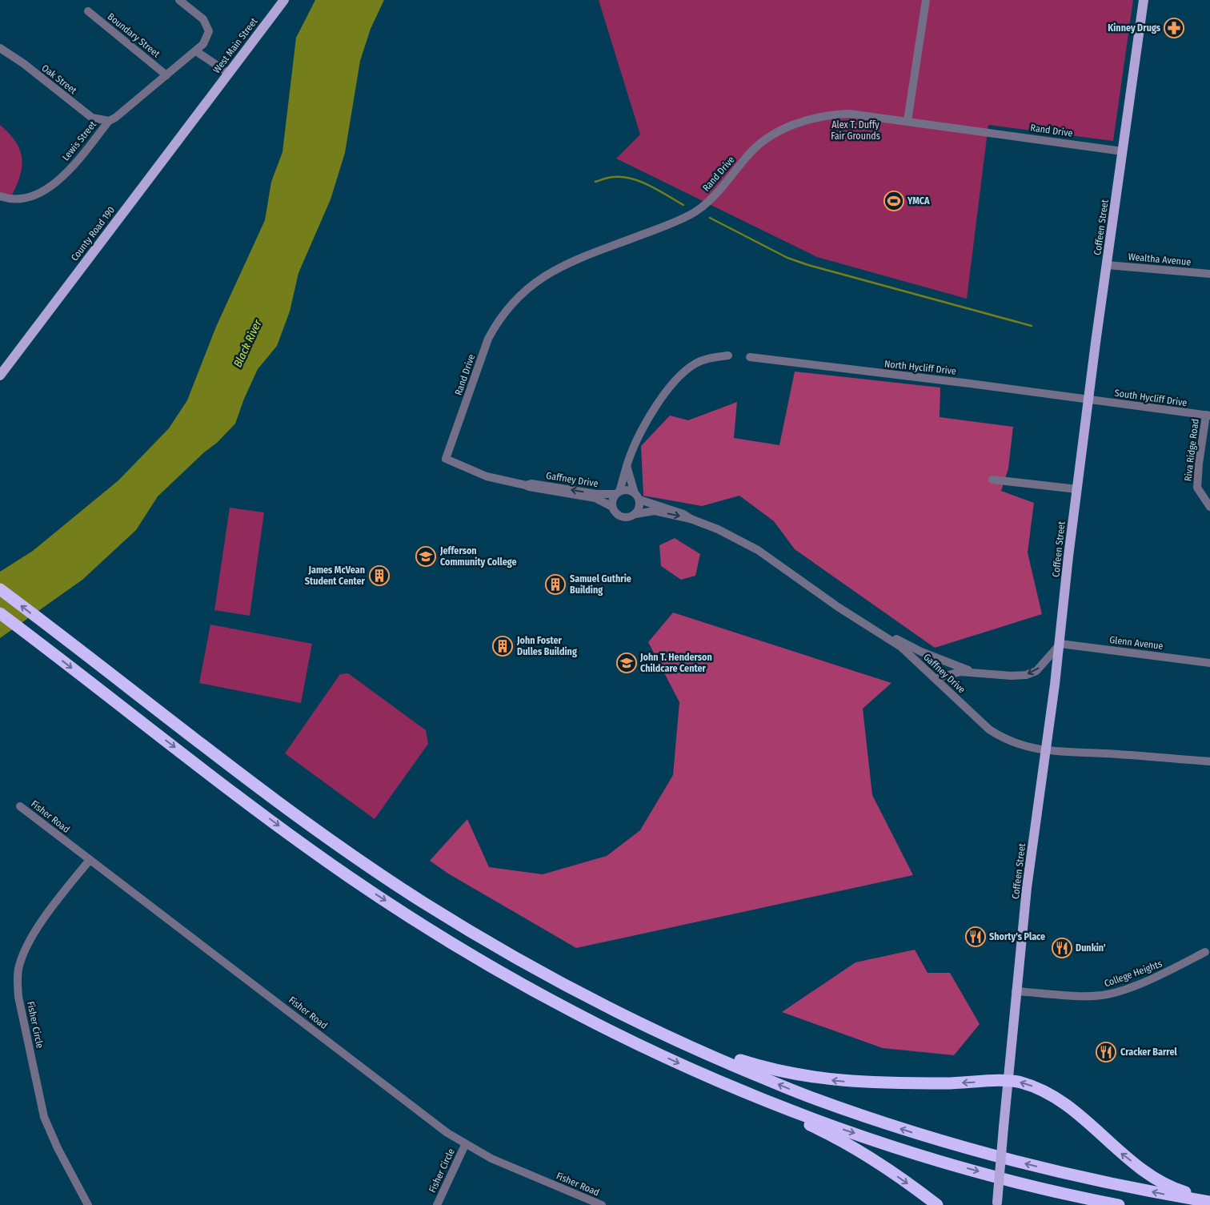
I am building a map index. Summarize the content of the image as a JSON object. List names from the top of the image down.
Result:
{
  "streets": {
    "main road": ["West Main Street", "Coffeen Street", "County Road 190"],
    "street": [
      "Boundary Street",
      "Oak Street",
      "Rand Drive",
      "Lewis Street",
      "Wealtha Avenue",
      "North Hycliff Drive",
      "South Hycliff Drive",
      "Riva Ridge Road",
      "Gaffney Drive",
      "Glenn Avenue",
      "Fisher Road",
      "College Heights",
      "Fisher Circle"
    ]
  },
  "crossings": [
    ["Boundary Street", "Lewis Street"],
    ["West Main Street", "County Road 190"],
    ["Oak Street", "Lewis Street"],
    ["Rand Drive", "Coffeen Street"],
    ["Rand Drive", "Gaffney Drive"],
    ["Coffeen Street", "Wealtha Avenue"],
    ["Coffeen Street", "North Hycliff Drive"],
    ["Coffeen Street", "South Hycliff Drive"],
    ["Coffeen Street", "Gaffney Drive"],
    ["Coffeen Street", "Glenn Avenue"],
    ["Coffeen Street", "College Heights"],
    ["North Hycliff Drive", "South Hycliff Drive"],
    ["South Hycliff Drive", "Riva Ridge Road"],
    ["Fisher Road", "Fisher Circle"]
  ],
  "water": ["Black River"],
  "parks": ["Alex T. Duffy Fair Grounds"],
  "places": {
    "pharmacy": ["Kinney Drugs"],
    "sports": ["YMCA"],
    "school or university": ["Jefferson Community College", "John T. Henderson Childcare Center"],
    "building": ["James McVean Student Center", "Samuel Guthrie Building", "John Foster Dulles Building"],
    "restaurant": ["Shorty's Place", "Dunkin'", "Cracker Barrel"]
  }
}
